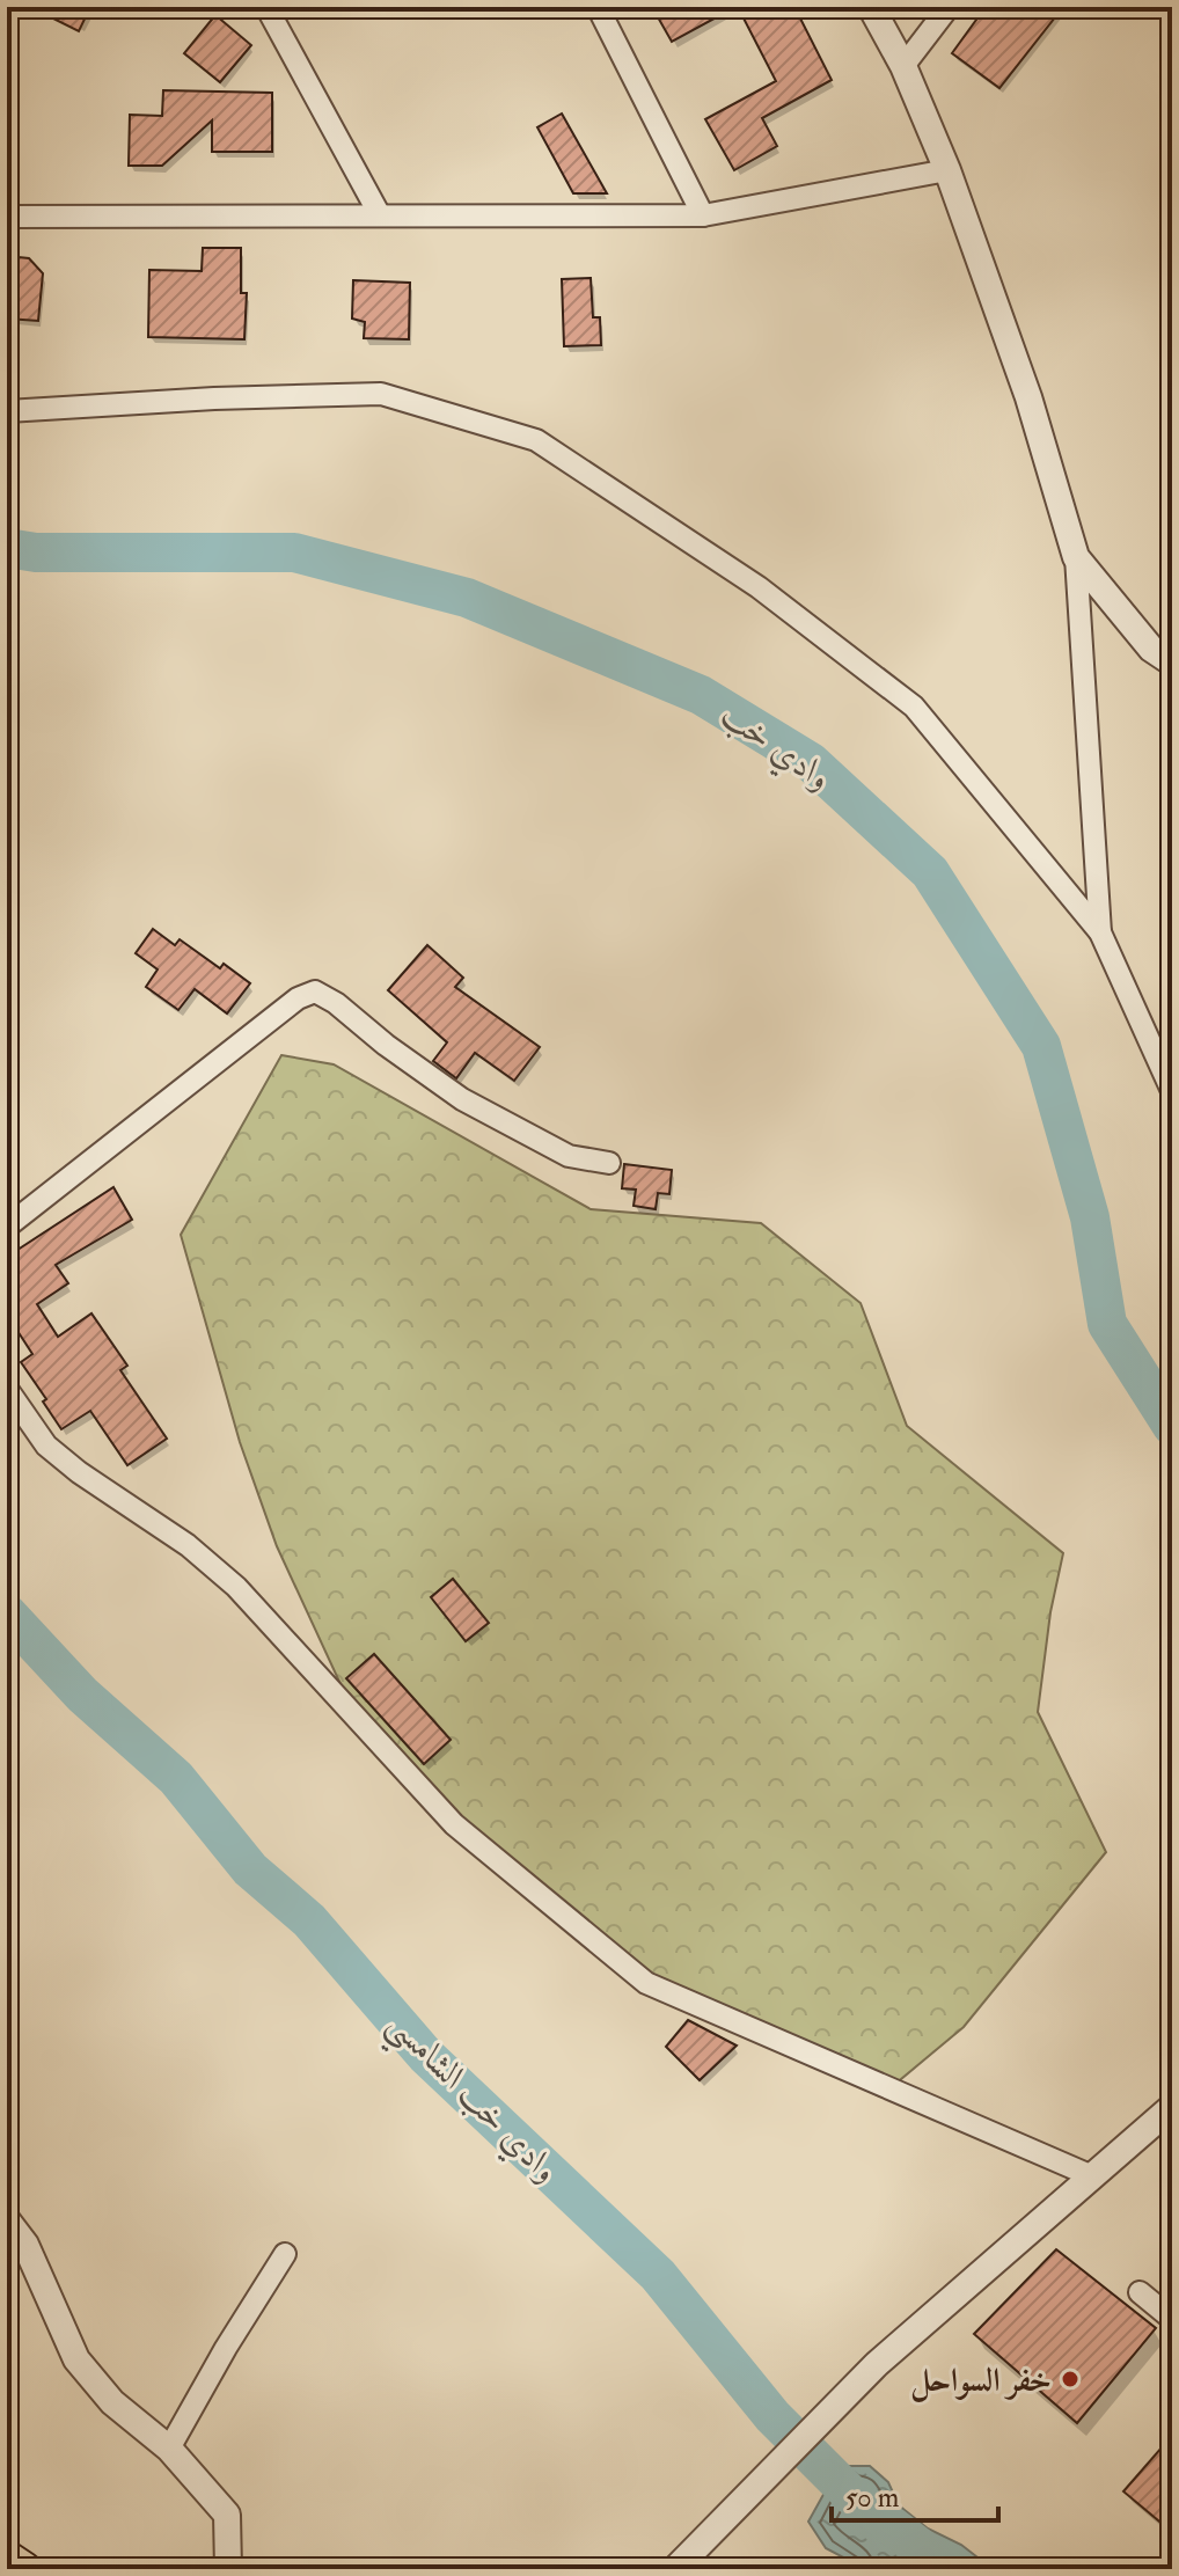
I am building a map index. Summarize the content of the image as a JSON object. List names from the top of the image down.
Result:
{
  "water": ["وادي خب", "وادي خب الشامسي"],
  "places": ["خفر السواحل"],
  "scale_bar": "50 m"
}
